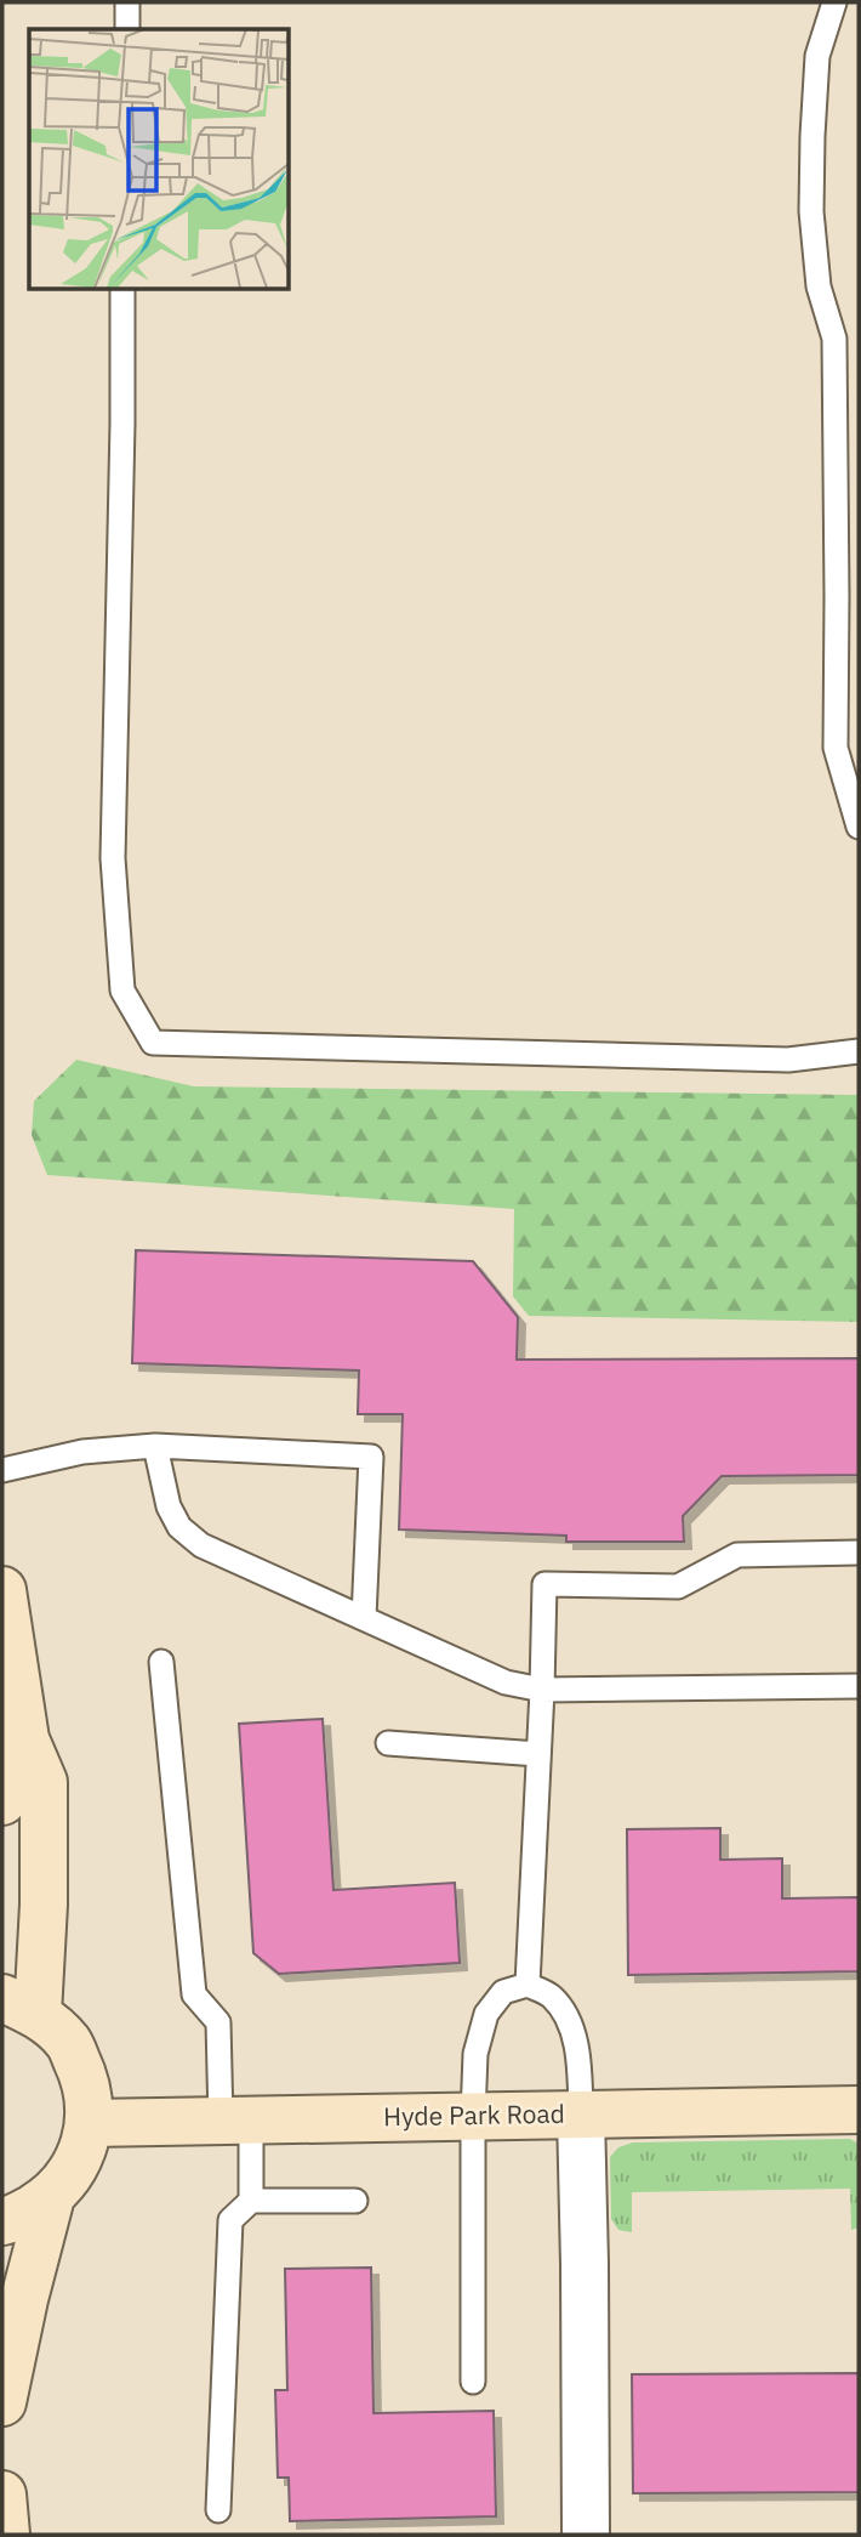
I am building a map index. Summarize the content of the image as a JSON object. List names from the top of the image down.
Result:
{
  "streets": {
    "main road": ["Hyde Park Road"]
  }
}
